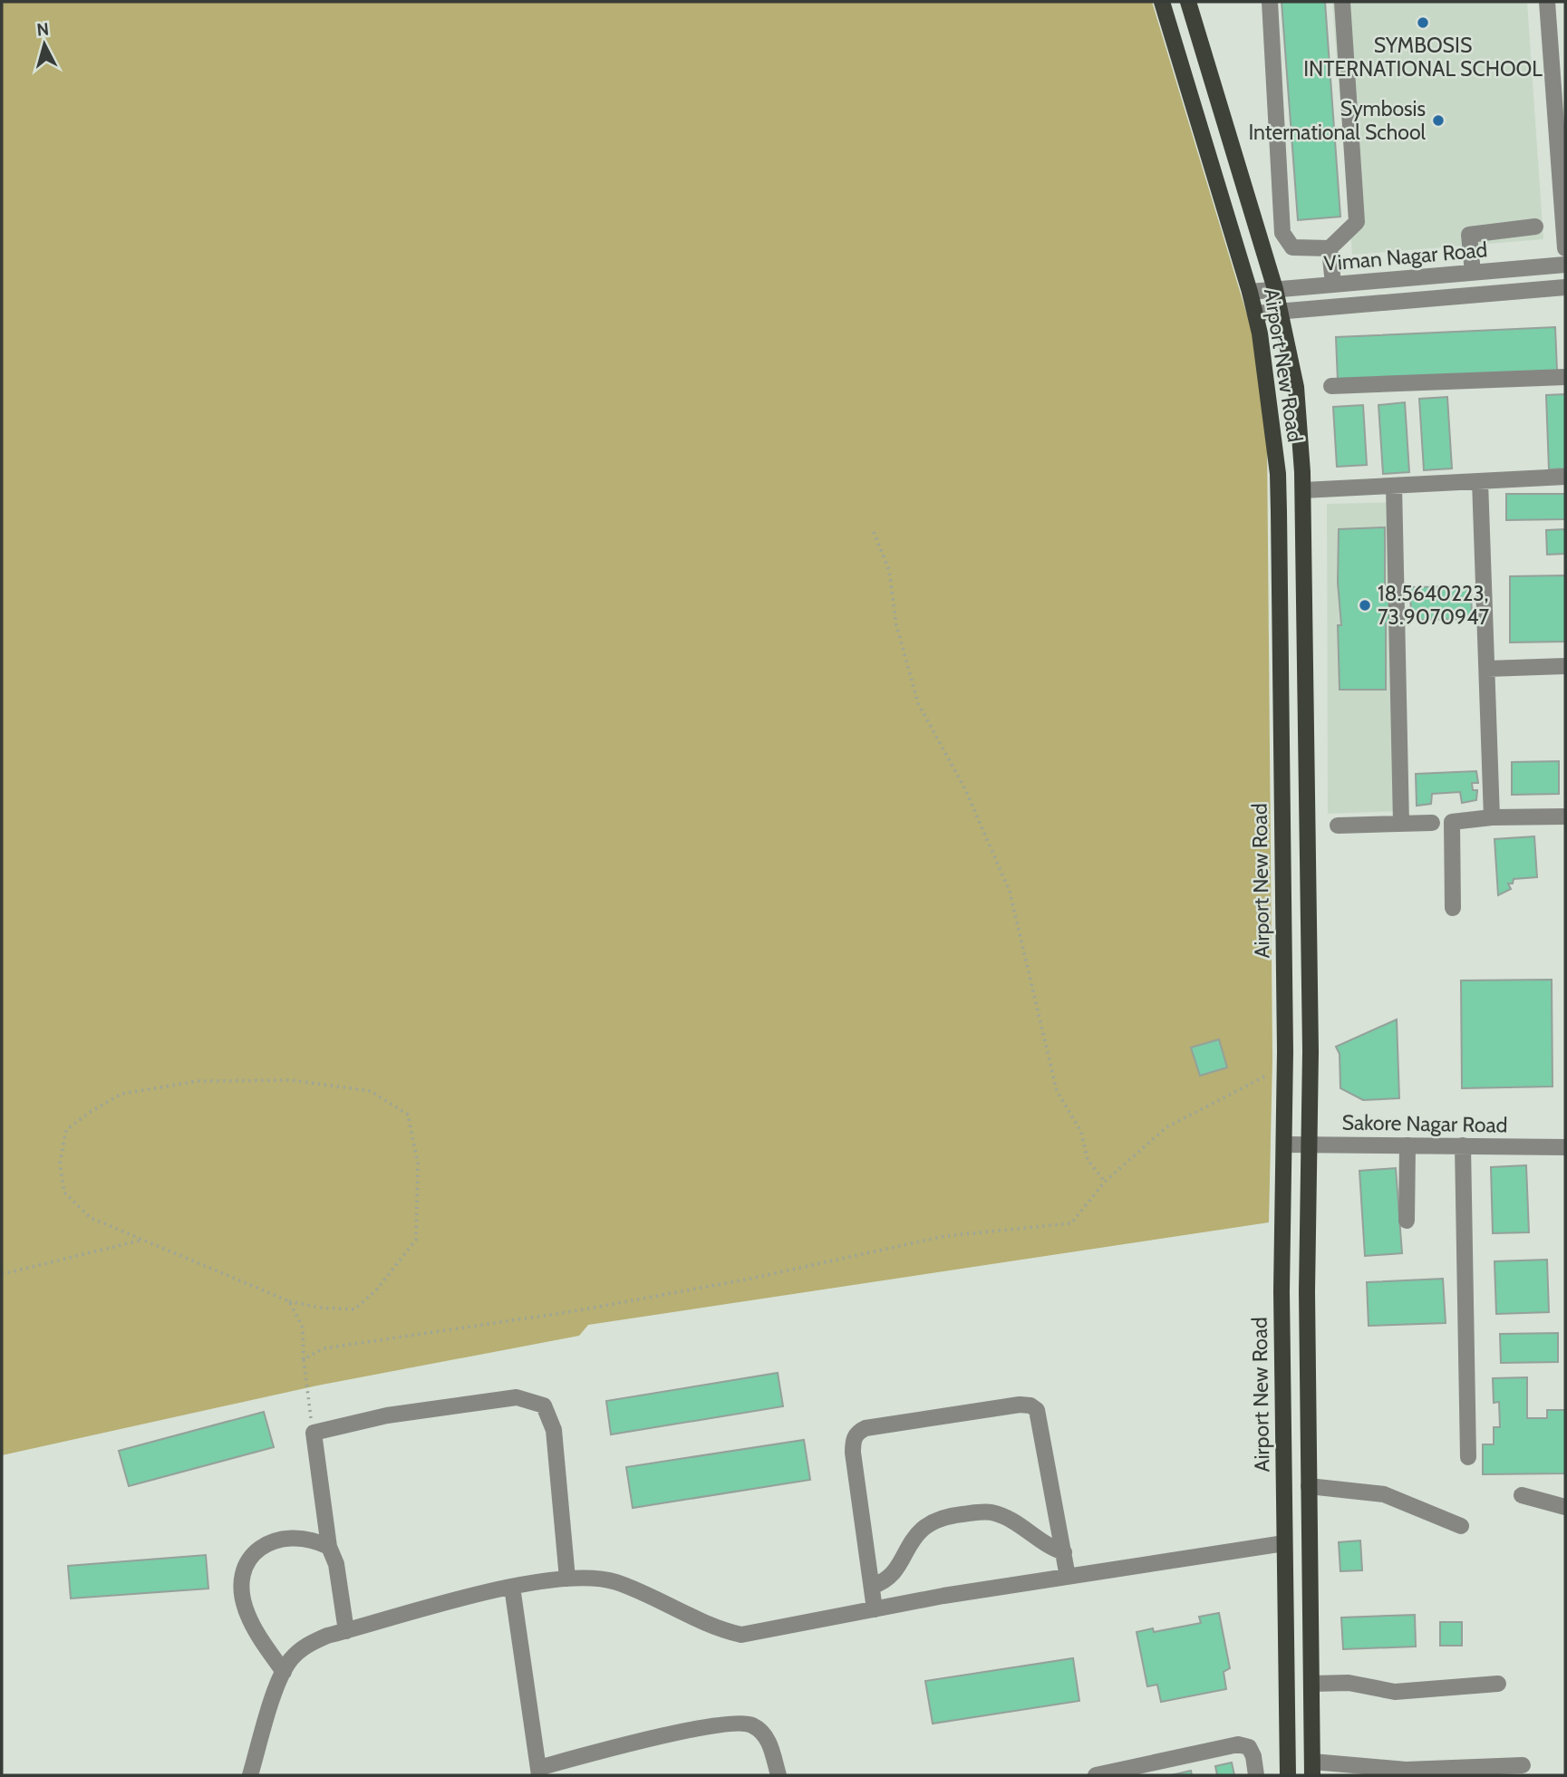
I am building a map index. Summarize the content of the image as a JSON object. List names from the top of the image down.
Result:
{
  "streets": {
    "main road": ["Airport New Road"],
    "street": ["Viman Nagar Road", "Sakore Nagar Road"]
  },
  "crossings": [
    ["Viman Nagar Road", "Airport New Road"],
    ["Airport New Road", "Sakore Nagar Road"]
  ],
  "places": ["SYMBOSIS INTERNATIONAL SCHOOL", "Symbosis International School", "18.5640223, 73.9070947"],
  "north": "top"
}
